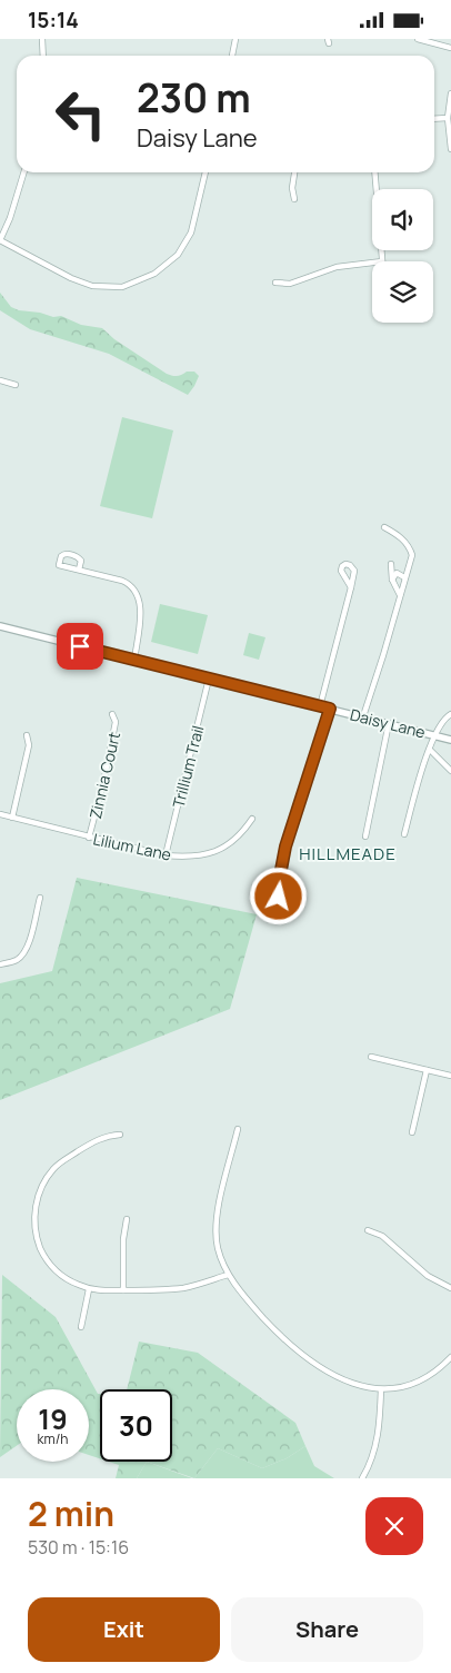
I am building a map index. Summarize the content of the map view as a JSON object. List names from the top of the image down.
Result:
{
  "streets": {
    "street": [
      "Daisy Lane",
      "Trillium Trail",
      "Zinnia Court",
      "Lilium Lane"
    ]
  },
  "crossings": [
    ["Daisy Lane", "Trillium Trail"],
    ["Trillium Trail", "Lilium Lane"],
    ["Zinnia Court", "Lilium Lane"]
  ],
  "districts": ["HILLMEADE"],
  "page": {
    "status": "15:14",
    "turn": ["230 m", "Daisy Lane"],
    "speed": "19 km/h",
    "limit": "30",
    "heading": ["2 min", "530 m · 15:16"],
    "buttons": ["Exit", "Share"]
  }
}
